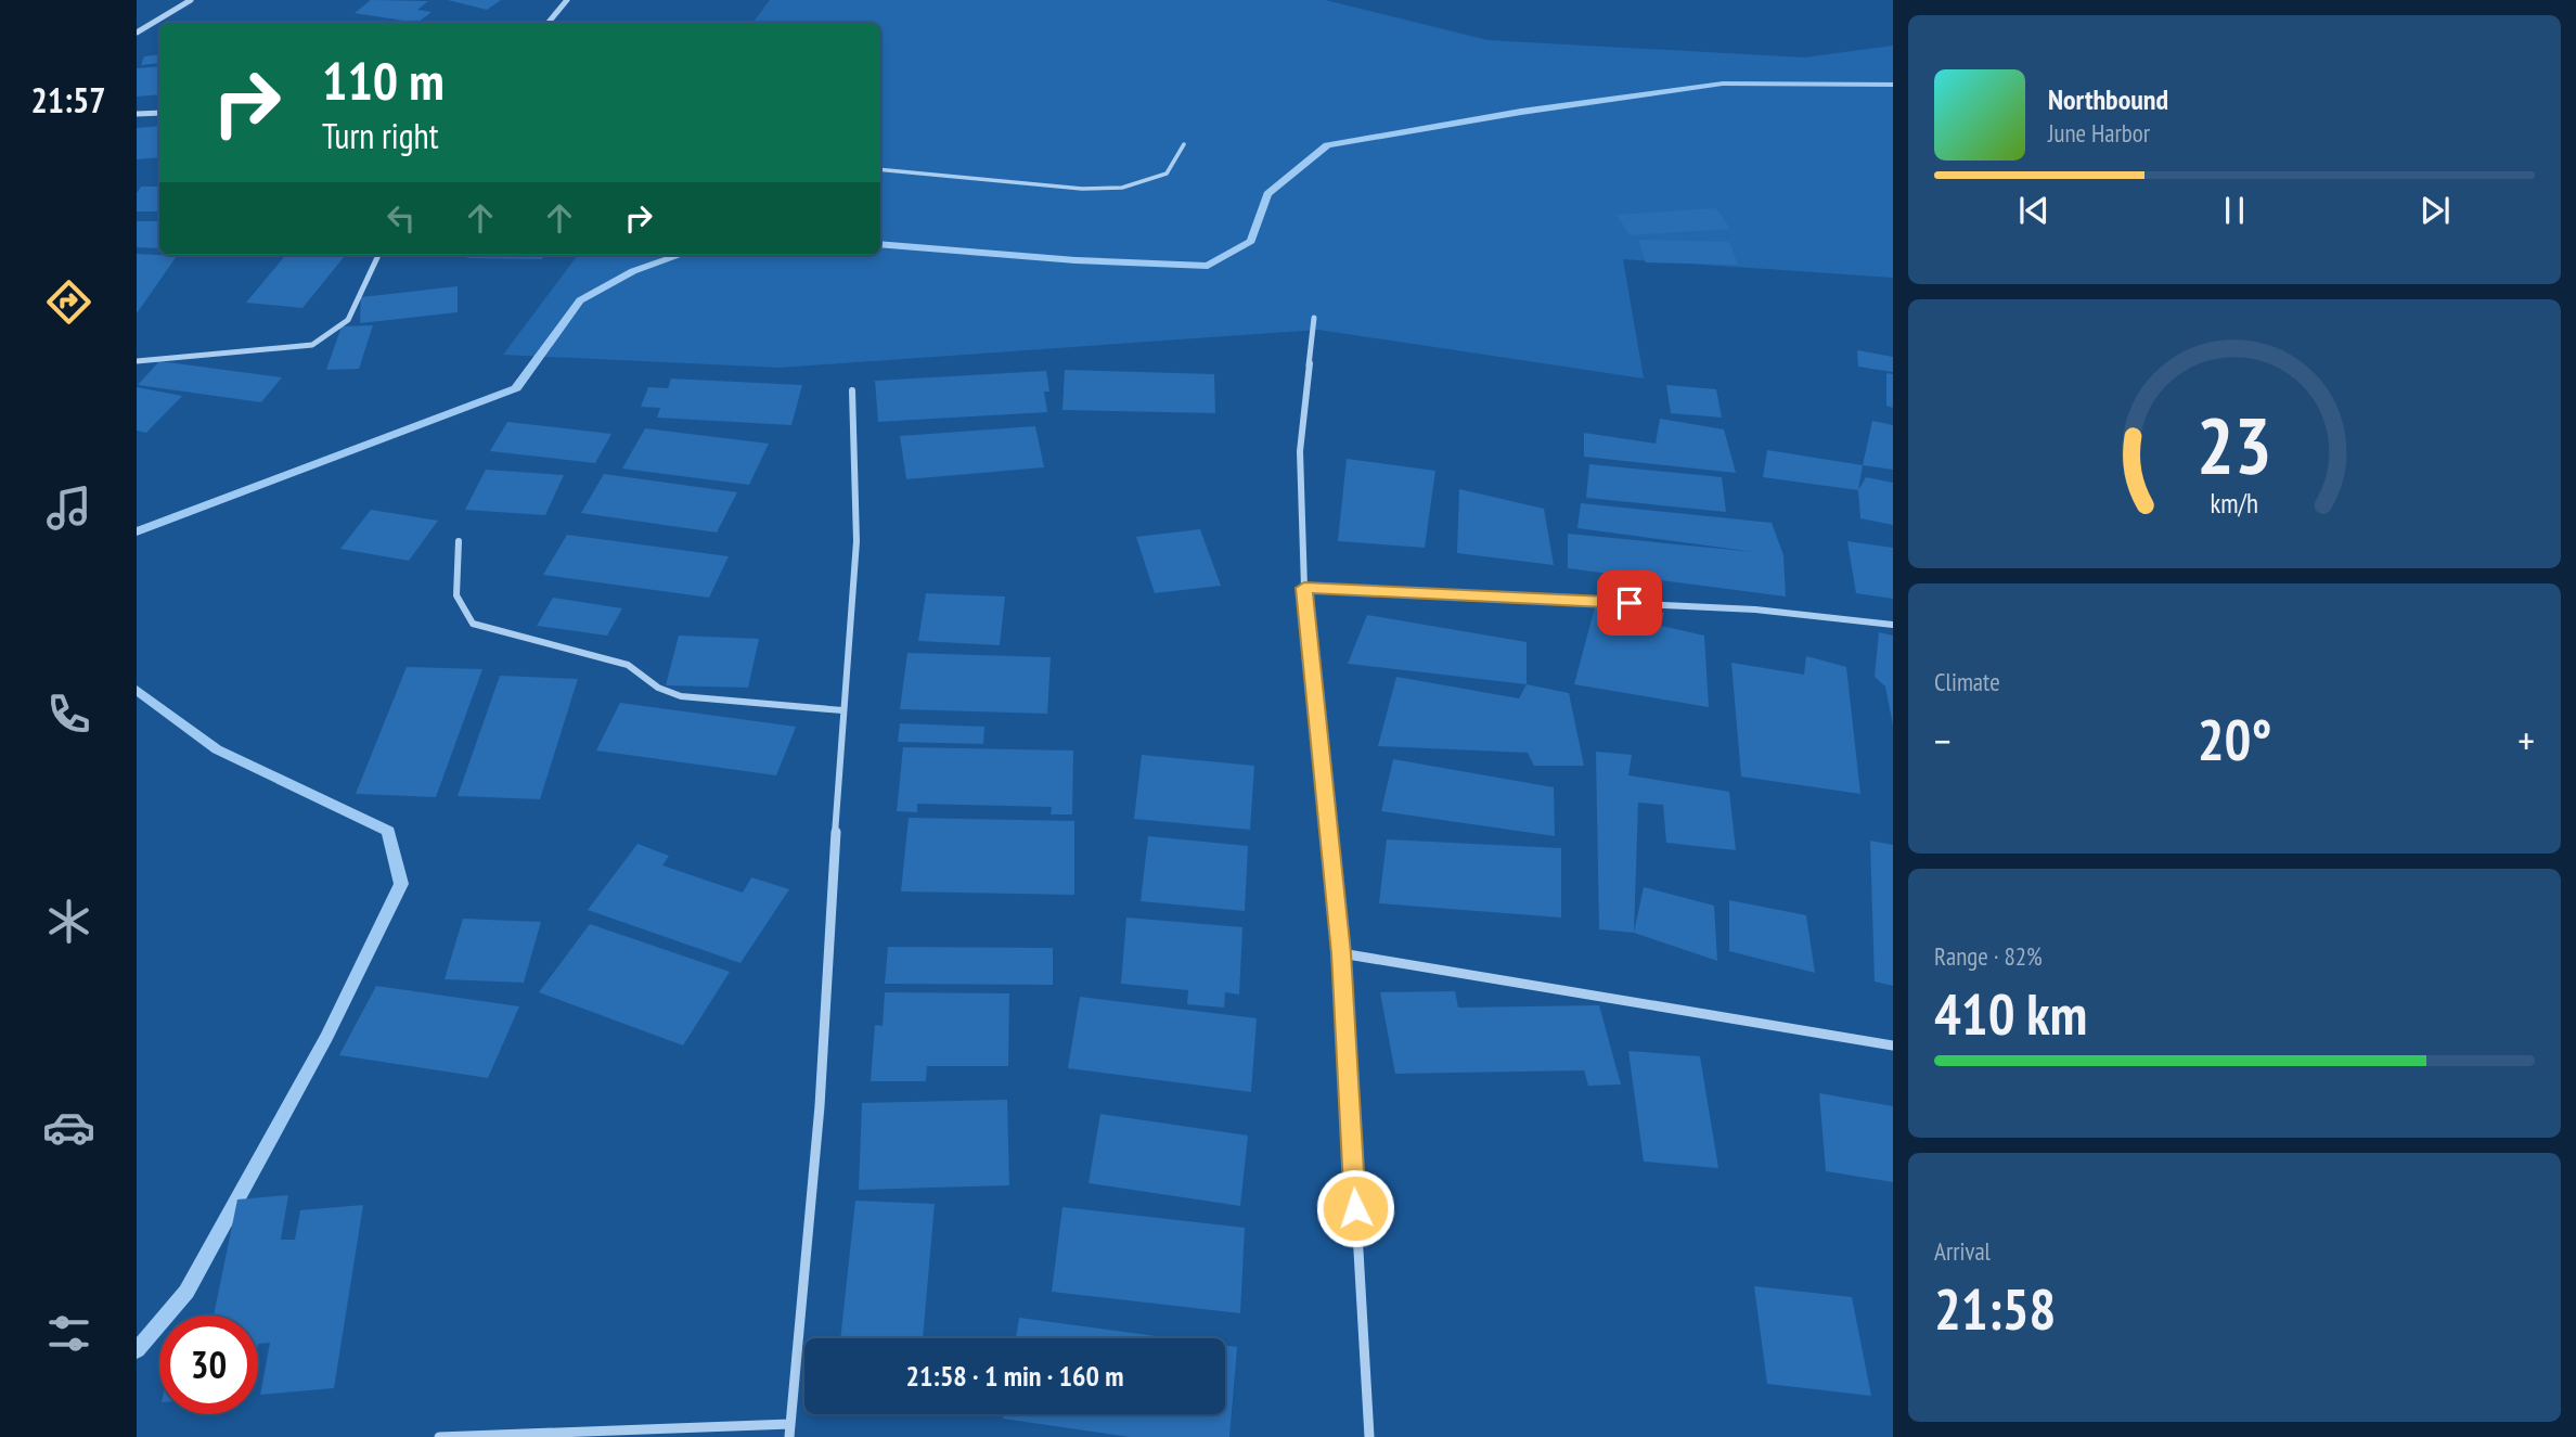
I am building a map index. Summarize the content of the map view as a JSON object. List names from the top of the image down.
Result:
{
  "page": {
    "tabs": "21:57",
    "turn": ["110 m", "Turn right"],
    "song": ["Northbound", "June Harbor"],
    "tile": [
      "Climate",
      ["Range · 82%", "410 km"],
      ["Arrival", "21:58"]
    ],
    "heat": ["−", "20°", "+"],
    "limit": "30",
    "trip": "21:58 · 1 min · 160 m",
    "gauge": ["23", "km/h"]
  }
}
